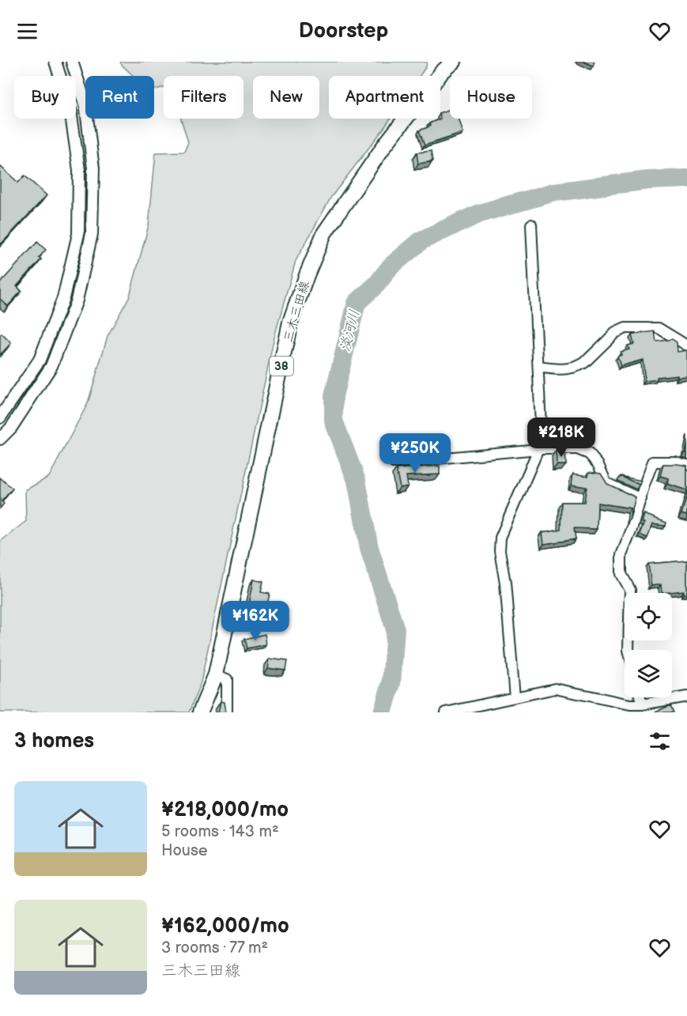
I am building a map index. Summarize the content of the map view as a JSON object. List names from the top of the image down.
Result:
{
  "streets": {
    "main road": ["三木三田線", "38"]
  },
  "water": ["淡河川"],
  "page": {
    "header": "Doorstep",
    "chip": [
      "Buy",
      "Rent",
      "Filters",
      "New",
      "Apartment",
      "House"
    ],
    "price": ["¥218K", "¥250K", "¥162K"],
    "heading": "3 homes",
    "list": [
      {
        "name": "¥218,000/mo",
        "note": "5 rooms · 143 m² · House"
      },
      {
        "name": "¥162,000/mo",
        "note": "3 rooms · 77 m² · 三木三田線"
      }
    ]
  }
}
